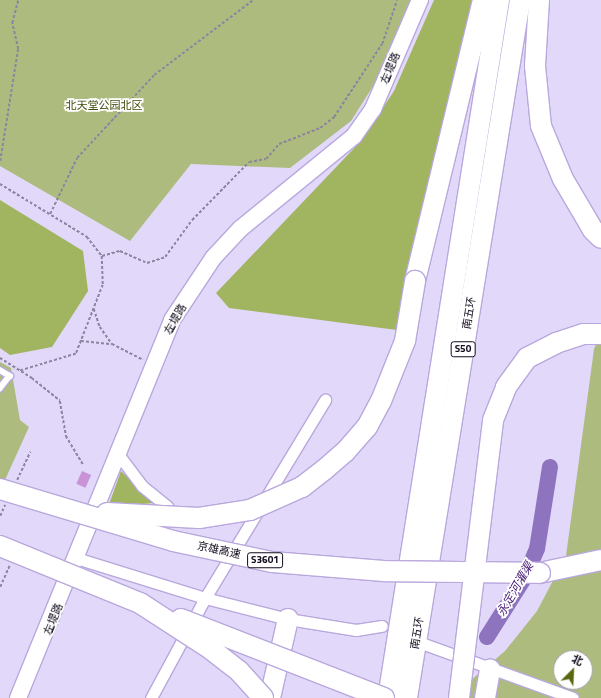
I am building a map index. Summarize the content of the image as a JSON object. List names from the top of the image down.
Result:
{
  "streets": {
    "highway": [
      "南五环",
      "S50",
      "京雄高速",
      "S3601"
    ],
    "main road": ["左堤路"]
  },
  "water": ["永定河灌渠"],
  "parks": ["北天堂公园北区"],
  "north": "top right"
}
